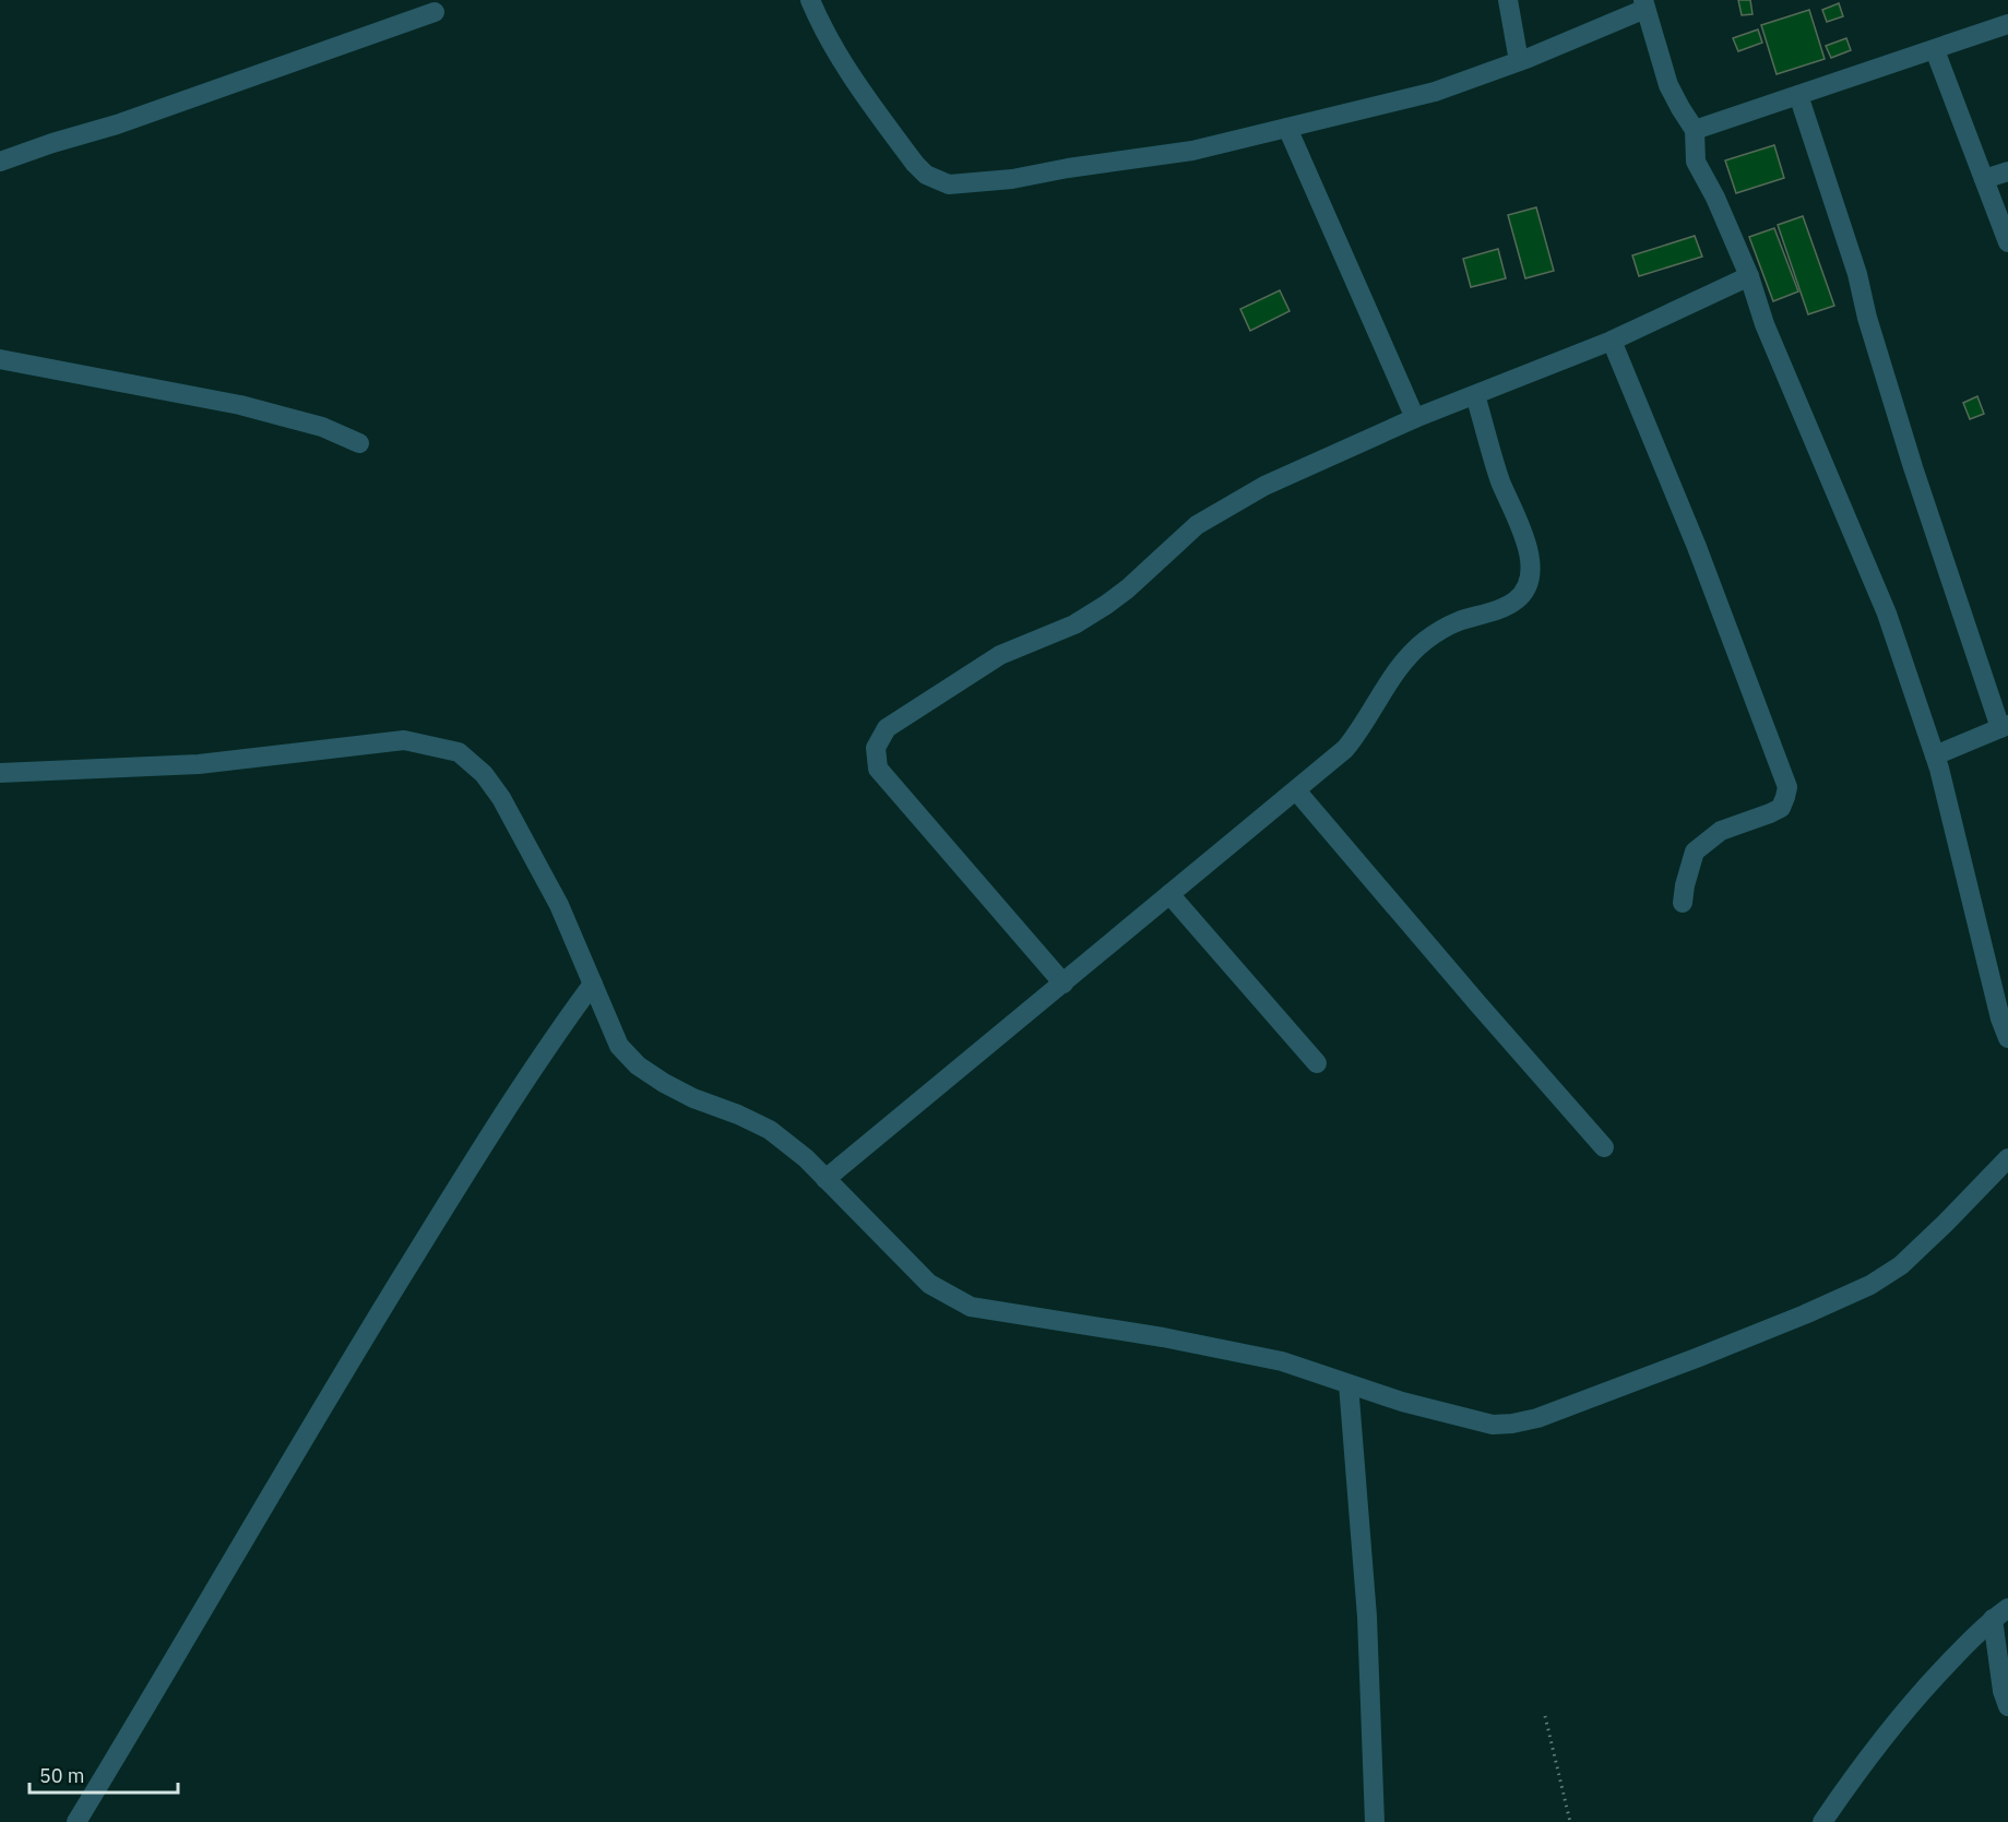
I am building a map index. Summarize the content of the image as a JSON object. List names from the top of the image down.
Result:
{
  "scale_bar": "50 m"
}
